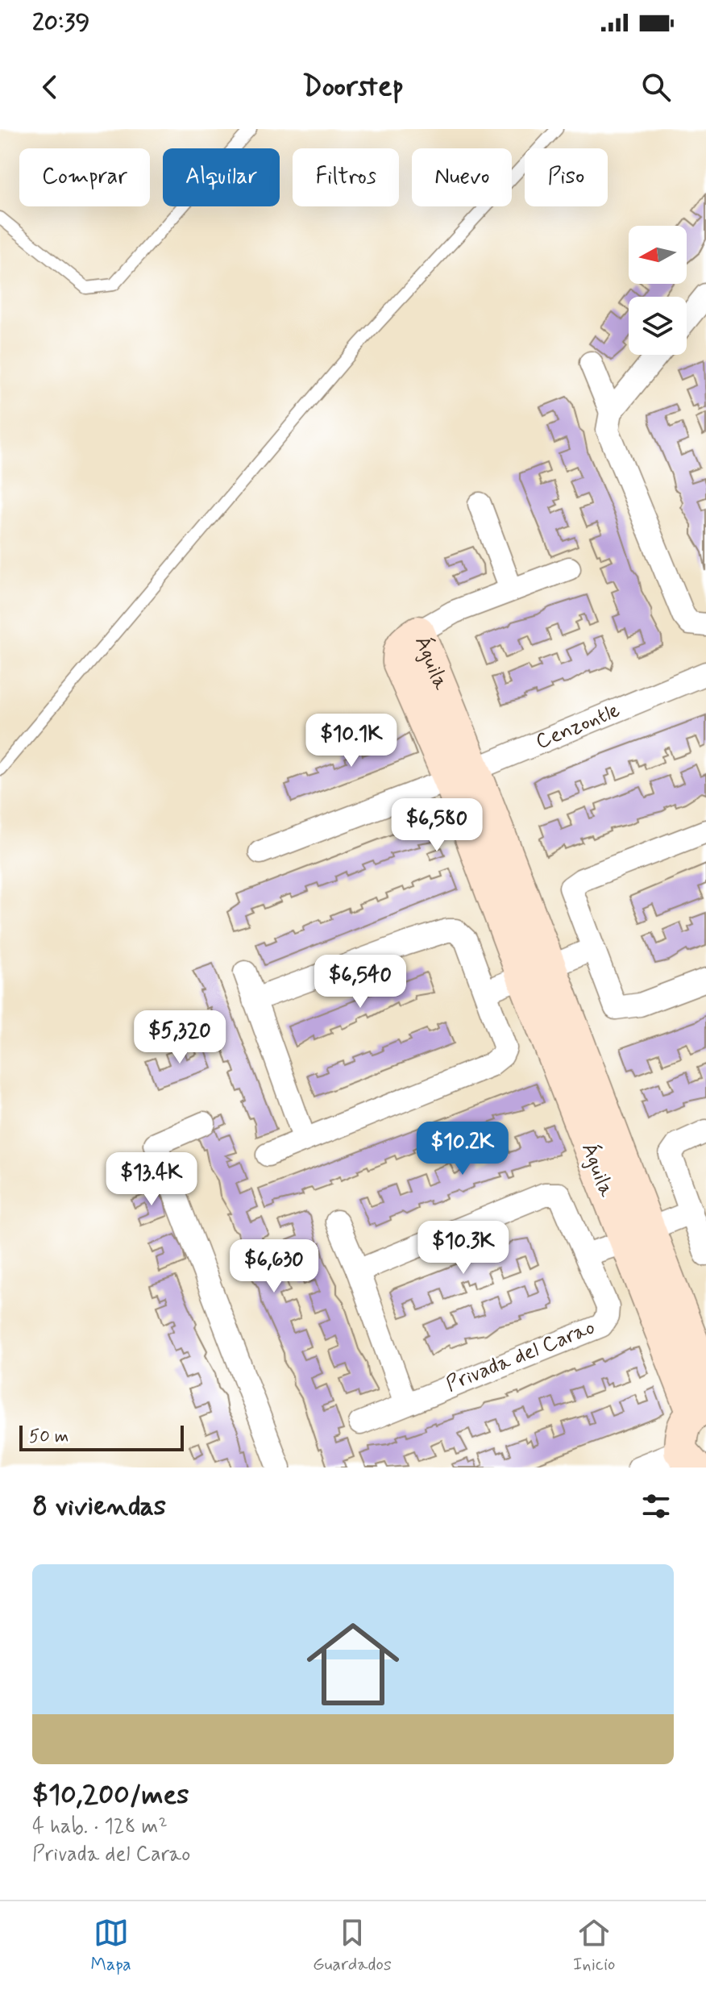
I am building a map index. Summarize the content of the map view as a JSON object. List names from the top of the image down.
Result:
{
  "streets": {
    "street": ["Águila", "Cenzontle", "Privada del Carao"]
  },
  "crossings": [
    ["Águila", "Cenzontle"]
  ],
  "scale_bar": "50 m",
  "north": "left",
  "page": {
    "status": "20:39",
    "header": "Doorstep",
    "chip": [
      "Comprar",
      "Alquilar",
      "Filtros",
      "Nuevo",
      "Piso"
    ],
    "price": [
      "$10.1K",
      "$6,580",
      "$6,540",
      "$5,320",
      "$10.2K",
      "$13.4K",
      "$10.3K",
      "$6,630"
    ],
    "scale": "50 m",
    "heading": "8 viviendas",
    "list": [
      {
        "name": "$10,200/mes",
        "note": "4 hab. · 128 m² · Privada del Carao"
      }
    ],
    "tabs": ["Mapa", "Guardados", "Inicio"]
  }
}
